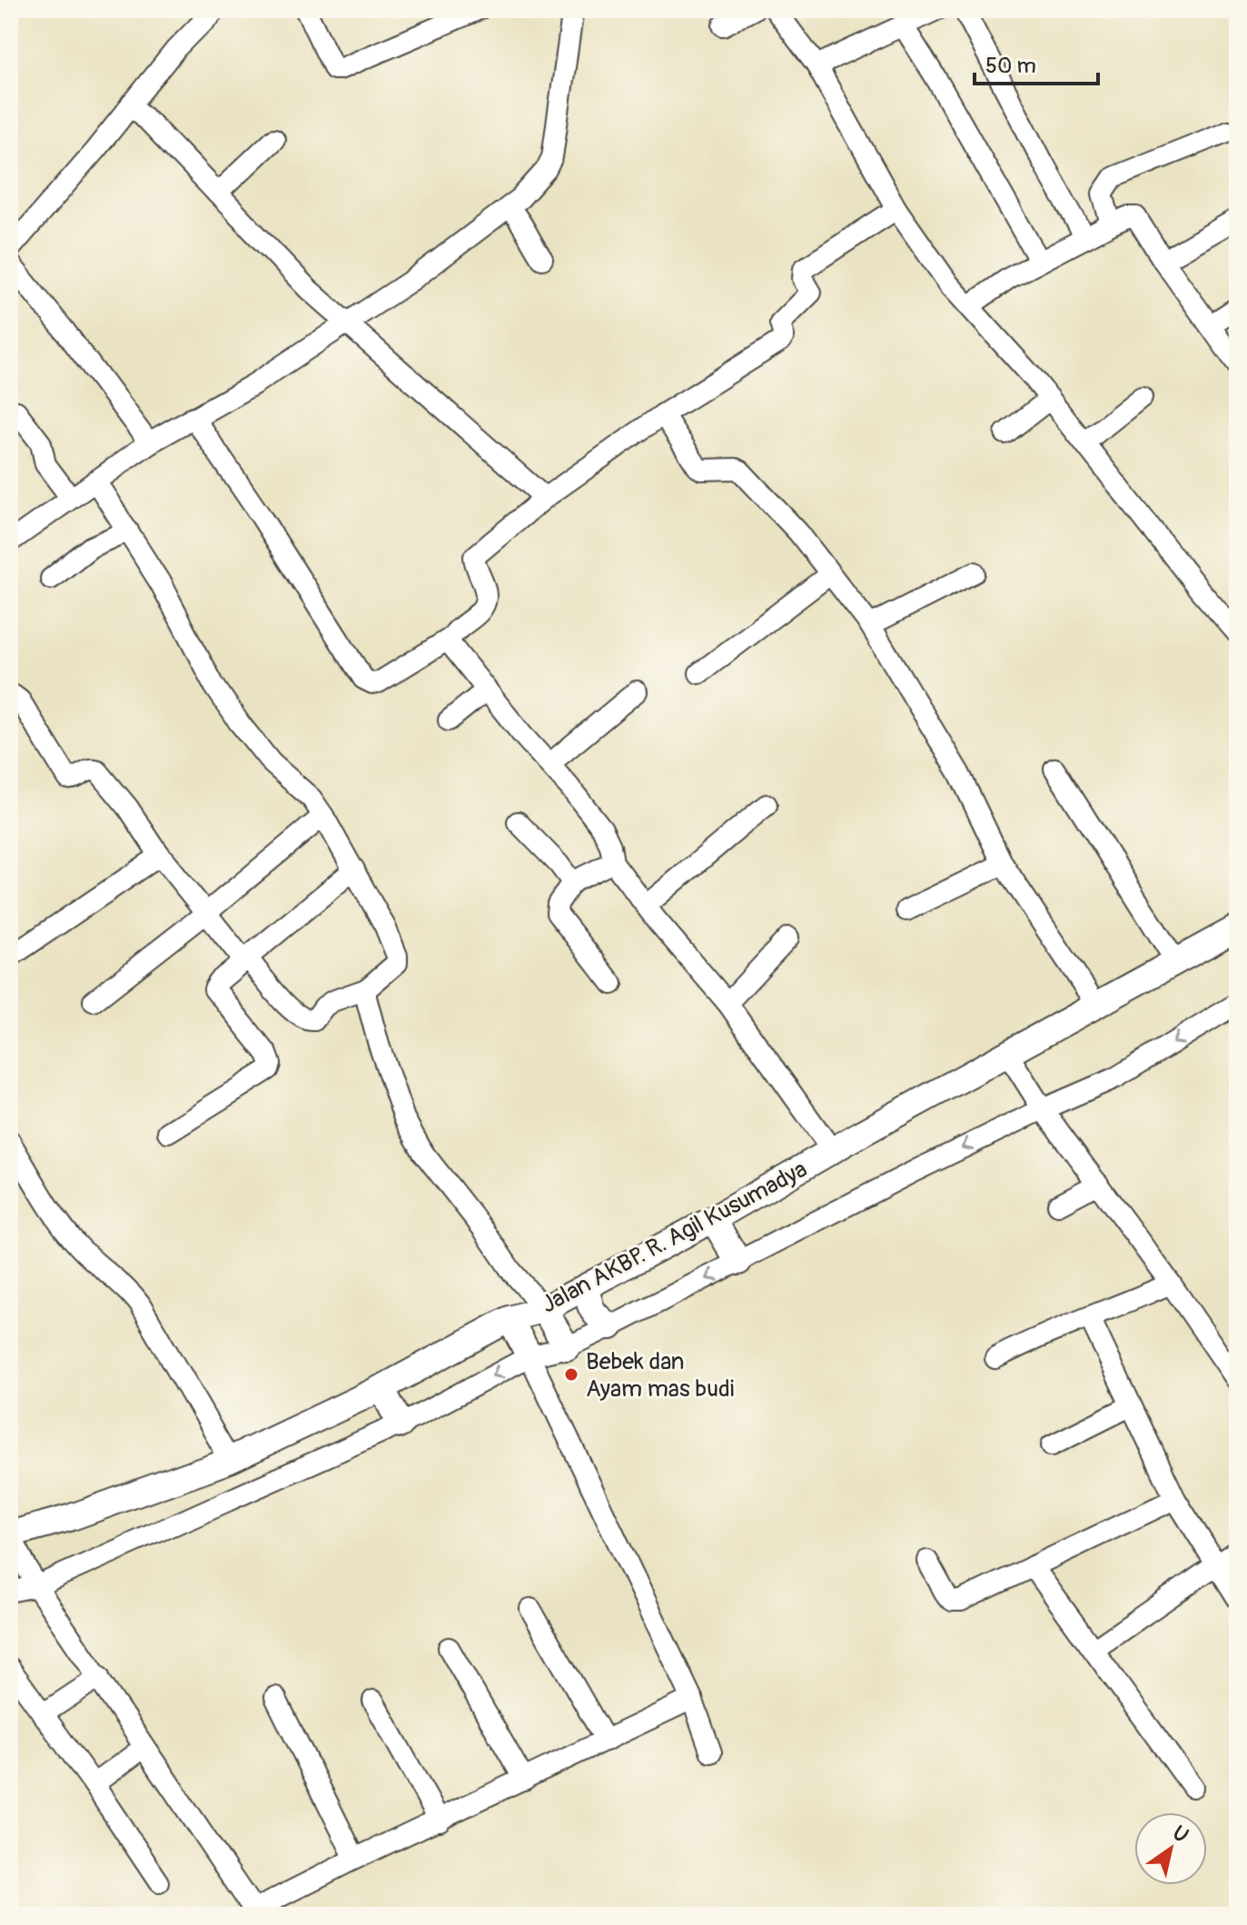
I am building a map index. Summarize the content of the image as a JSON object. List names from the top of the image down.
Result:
{
  "streets": {
    "main road": ["Jalan AKBP. R. Agil Kusumadya"]
  },
  "places": ["Bebek dan Ayam mas budi"],
  "scale_bar": "50 m",
  "north": "top right"
}
